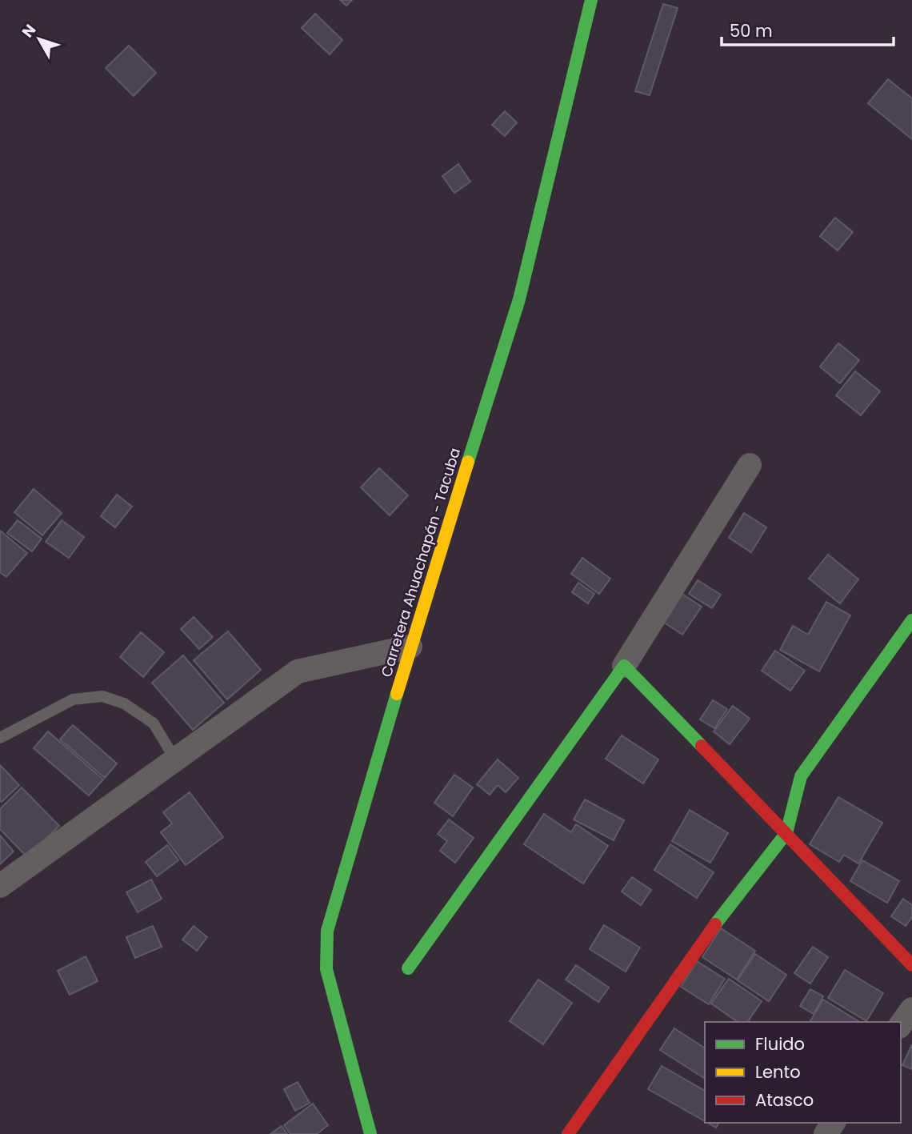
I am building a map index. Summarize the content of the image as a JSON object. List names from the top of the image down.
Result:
{
  "streets": {
    "street": ["Carretera Ahuachapán - Tacuba"]
  },
  "legend": ["Fluido", "Lento", "Atasco"],
  "scale_bar": "50 m",
  "north": "top left"
}
